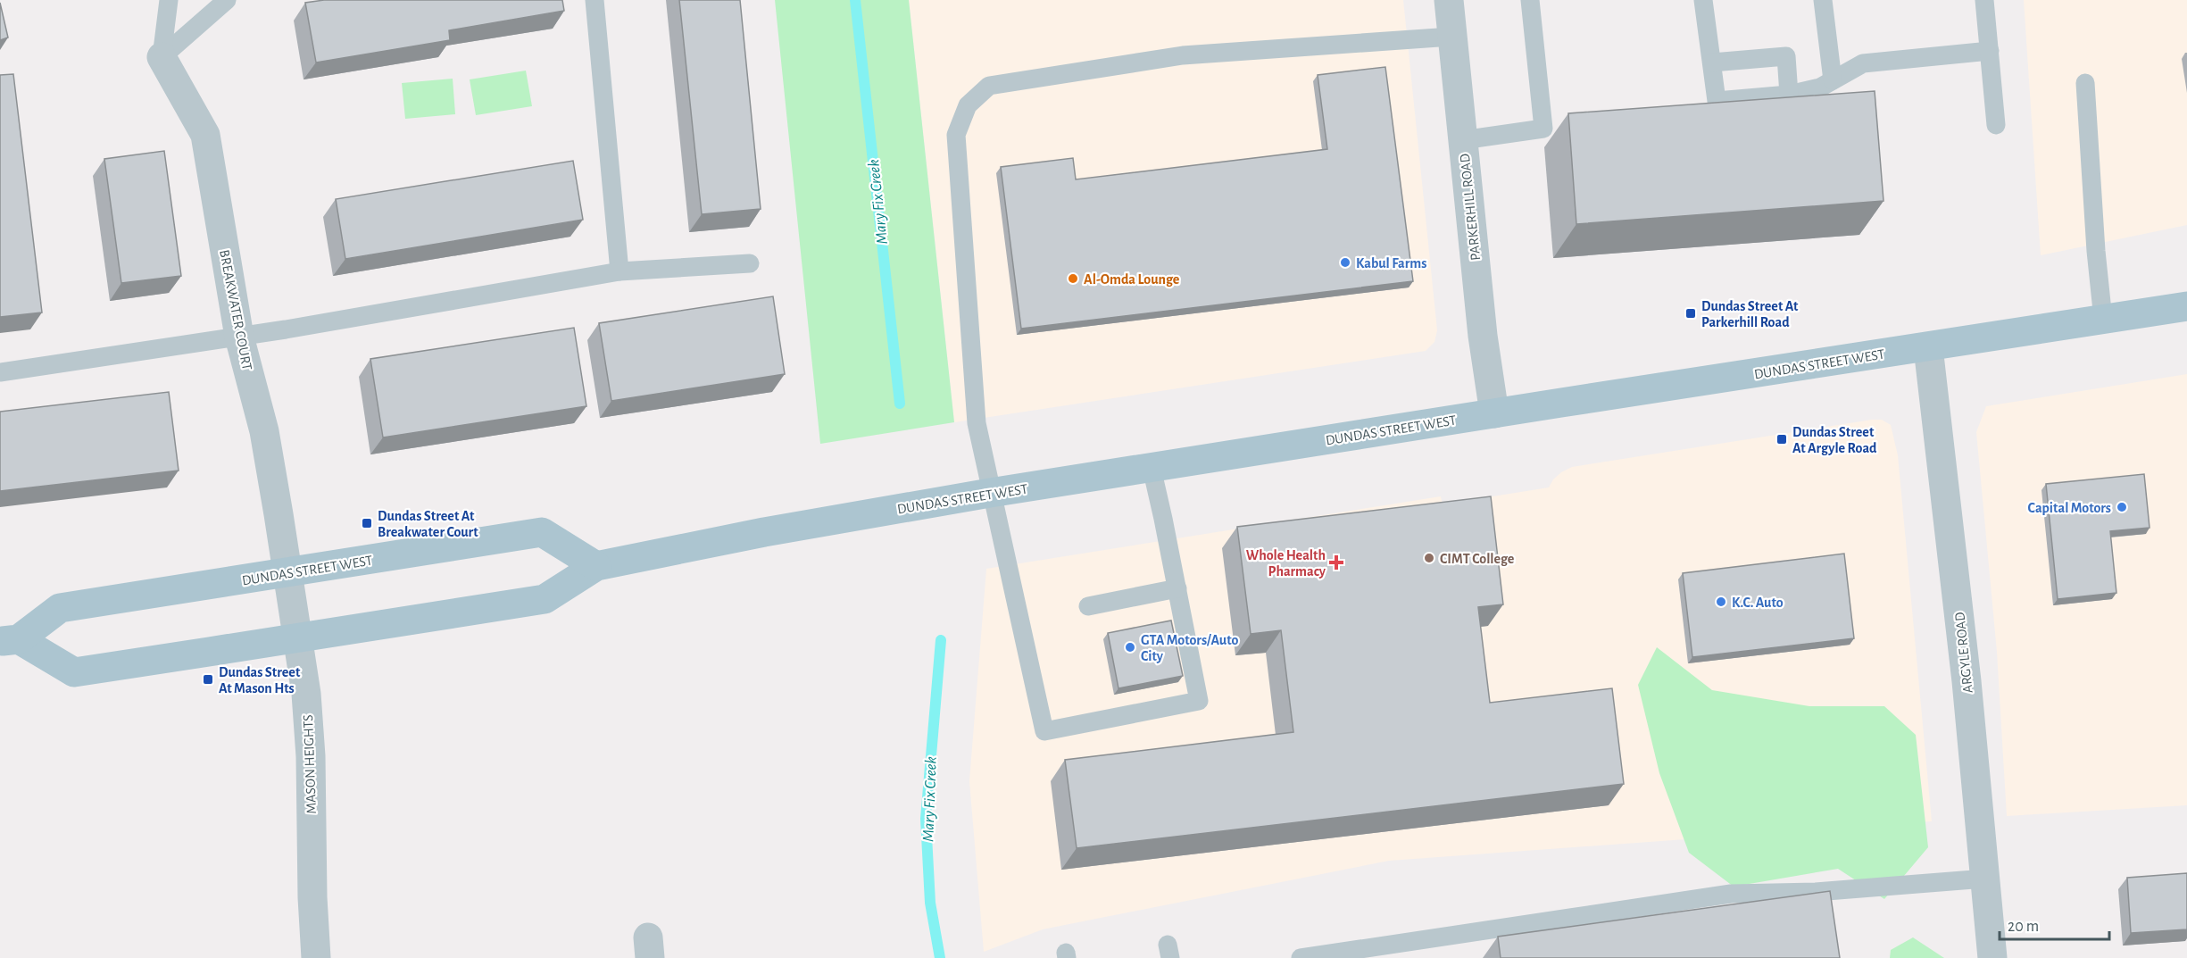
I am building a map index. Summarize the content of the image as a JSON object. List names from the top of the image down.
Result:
{
  "streets": {
    "main road": ["DUNDAS STREET WEST"],
    "street": [
      "PARKERHILL ROAD",
      "BREAKWATER COURT",
      "ARGYLE ROAD",
      "MASON HEIGHTS"
    ]
  },
  "crossings": [
    ["PARKERHILL ROAD", "DUNDAS STREET WEST"],
    ["BREAKWATER COURT", "DUNDAS STREET WEST"],
    ["BREAKWATER COURT", "MASON HEIGHTS"],
    ["DUNDAS STREET WEST", "ARGYLE ROAD"],
    ["DUNDAS STREET WEST", "MASON HEIGHTS"]
  ],
  "water": ["Mary Fix Creek"],
  "places": {
    "other": [
      "Kabul Farms",
      "Al-Omda Lounge",
      "Capital Motors",
      "CIMT College",
      "K.C. Auto",
      "GTA Motors/Auto City"
    ],
    "transit": [
      "Dundas Street At Parkerhill Road",
      "Dundas Street At Argyle Road",
      "Dundas Street At Breakwater Court",
      "Dundas Street At Mason Hts"
    ],
    "health": ["Whole Health Pharmacy"]
  },
  "scale_bar": "20 m"
}
